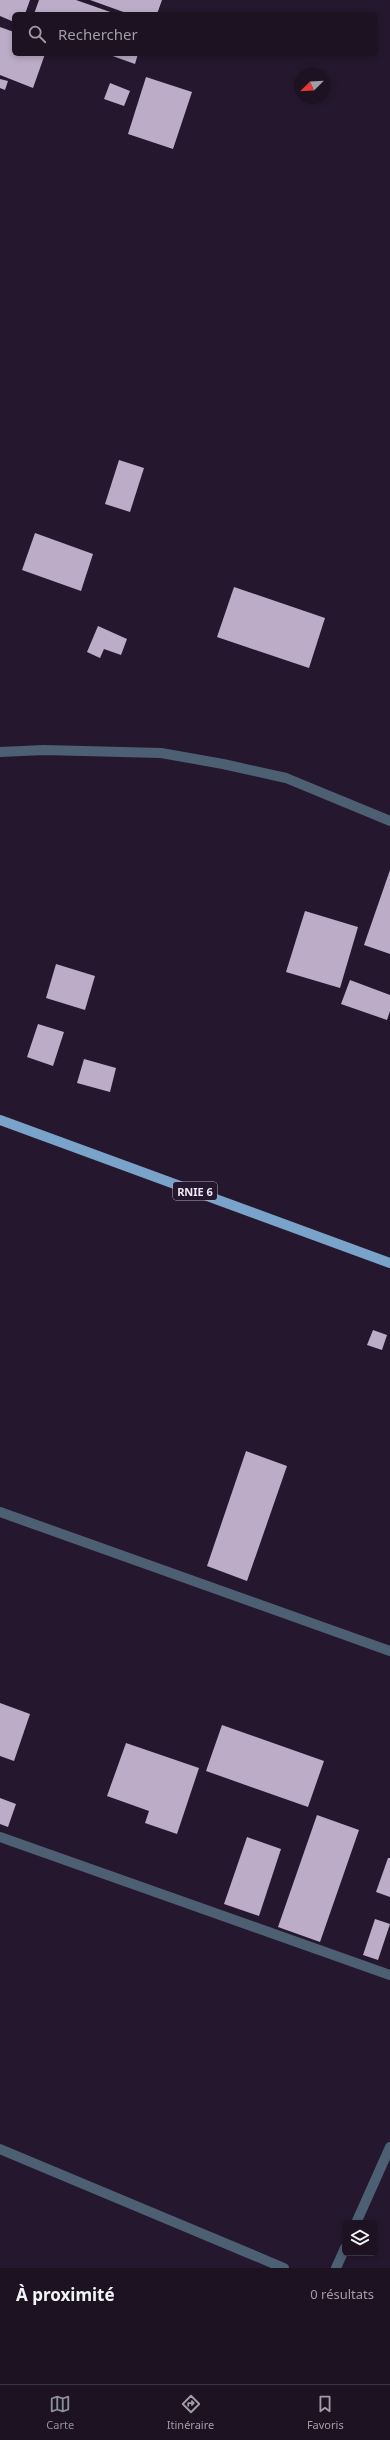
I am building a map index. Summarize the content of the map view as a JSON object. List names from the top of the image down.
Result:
{
  "streets": {
    "main road": ["RNIE 6"]
  },
  "north": "bottom left",
  "page": {
    "search": "Rechercher",
    "heading": ["À proximité", "0 résultats"],
    "nav": ["Carte", "Itinéraire", "Favoris"]
  }
}
